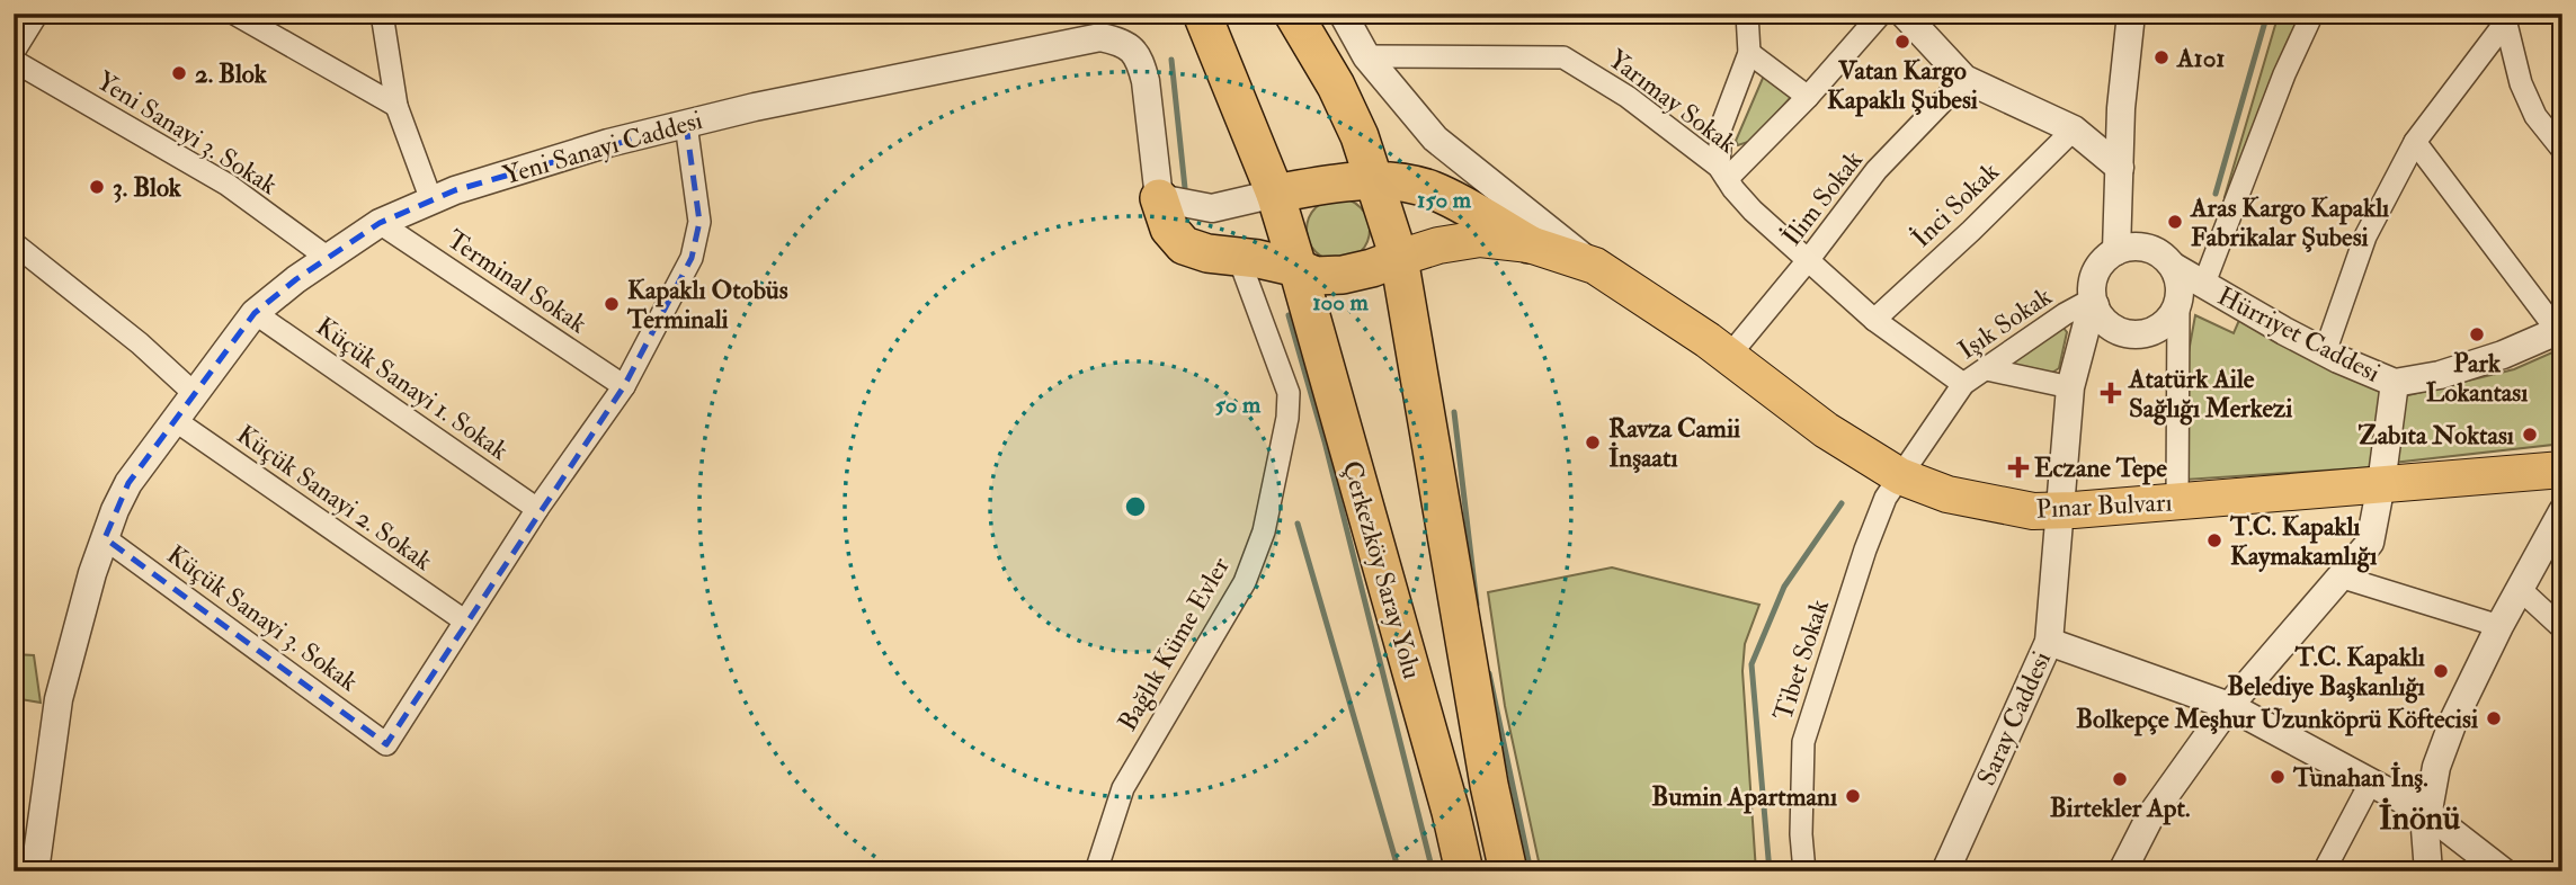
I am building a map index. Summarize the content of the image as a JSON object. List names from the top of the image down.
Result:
{
  "streets": {
    "highway": ["Çerkezköy Saray Yolu"],
    "main road": ["Pınar Bulvarı"],
    "street": [
      "Yarımay Sokak",
      "Yeni Sanayi 3. Sokak",
      "Yeni Sanayi Caddesi",
      "İlim Sokak",
      "İnci Sokak",
      "Terminal Sokak",
      "Işık Sokak",
      "Hürriyet Caddesi",
      "Küçük Sanayi 1. Sokak",
      "Küçük Sanayi 2. Sokak",
      "Küçük Sanayi 3. Sokak",
      "Bağlık Küme Evler",
      "Tibet Sokak",
      "Saray Caddesi"
    ]
  },
  "crossings": [
    ["Yarımay Sokak", "İlim Sokak"],
    ["Yarımay Sokak", "İnci Sokak"],
    ["Yarımay Sokak", "Işık Sokak"],
    ["Yeni Sanayi 3. Sokak", "Yeni Sanayi Caddesi"],
    ["Yeni Sanayi Caddesi", "Terminal Sokak"],
    ["Yeni Sanayi Caddesi", "Küçük Sanayi 1. Sokak"],
    ["Yeni Sanayi Caddesi", "Küçük Sanayi 2. Sokak"],
    ["Yeni Sanayi Caddesi", "Küçük Sanayi 3. Sokak"],
    ["İlim Sokak", "Pınar Bulvarı"],
    ["Işık Sokak", "Hürriyet Caddesi"],
    ["Işık Sokak", "Pınar Bulvarı"],
    ["Işık Sokak", "Tibet Sokak"],
    ["Işık Sokak", "Saray Caddesi"],
    ["Hürriyet Caddesi", "Saray Caddesi"],
    ["Küçük Sanayi 2. Sokak", "Küçük Sanayi 3. Sokak"],
    ["Pınar Bulvarı", "Tibet Sokak"],
    ["Pınar Bulvarı", "Saray Caddesi"]
  ],
  "districts": ["İnönü"],
  "places": {
    "other": [
      "Vatan Kargo Kapaklı Şubesi",
      "A101",
      "2. Blok",
      "3. Blok",
      "Aras Kargo Kapaklı Fabrikalar Şubesi",
      "Kapaklı Otobüs Terminali",
      "Park Lokantası",
      "Zabıta Noktası",
      "Ravza Camii İnşaatı",
      "T.C. Kapaklı Kaymakamlığı",
      "T.C. Kapaklı Belediye Başkanlığı",
      "Bolkepçe Meşhur Uzunköprü Köftecisi",
      "Tunahan İnş.",
      "Birtekler Apt.",
      "Bumin Apartmanı"
    ],
    "health": ["Atatürk Aile Sağlığı Merkezi", "Eczane Tepe"]
  },
  "rings": ["150 m", "100 m", "50 m"]
}
